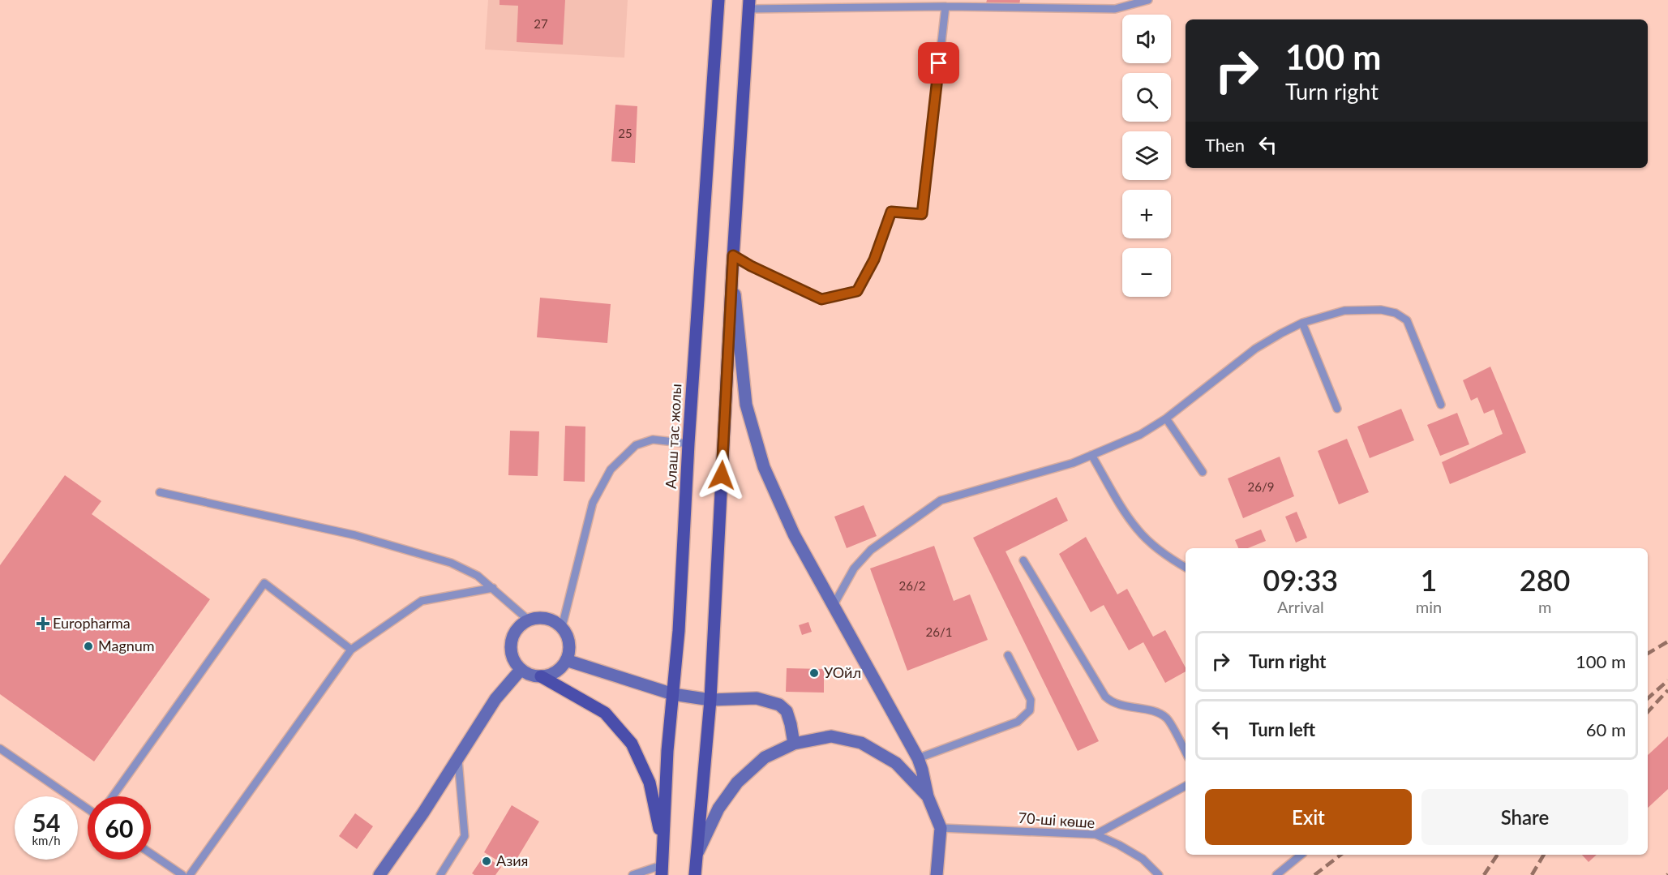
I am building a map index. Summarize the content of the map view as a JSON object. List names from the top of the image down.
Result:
{
  "streets": {
    "main road": ["Алаш тас жолы"],
    "lane": ["70-ші көше"]
  },
  "places": {
    "health": ["Europharma"],
    "other": ["Magnum", "УОйл", "Азия"]
  },
  "house_numbers": [
    "27",
    "25",
    "26/9",
    "26/2",
    "26/1"
  ],
  "page": {
    "map_buttons": ["+", "−"],
    "turn": ["100 m", "Turn right"],
    "then": "Then",
    "eta": [
      "09:33",
      "Arrival",
      "1",
      "min",
      "280",
      "m"
    ],
    "list": [
      {
        "name": "Turn right",
        "value": "100 m"
      },
      {
        "name": "Turn left",
        "value": "60 m"
      }
    ],
    "buttons": ["Exit", "Share"],
    "speed": "54 km/h",
    "limit": "60"
  }
}
